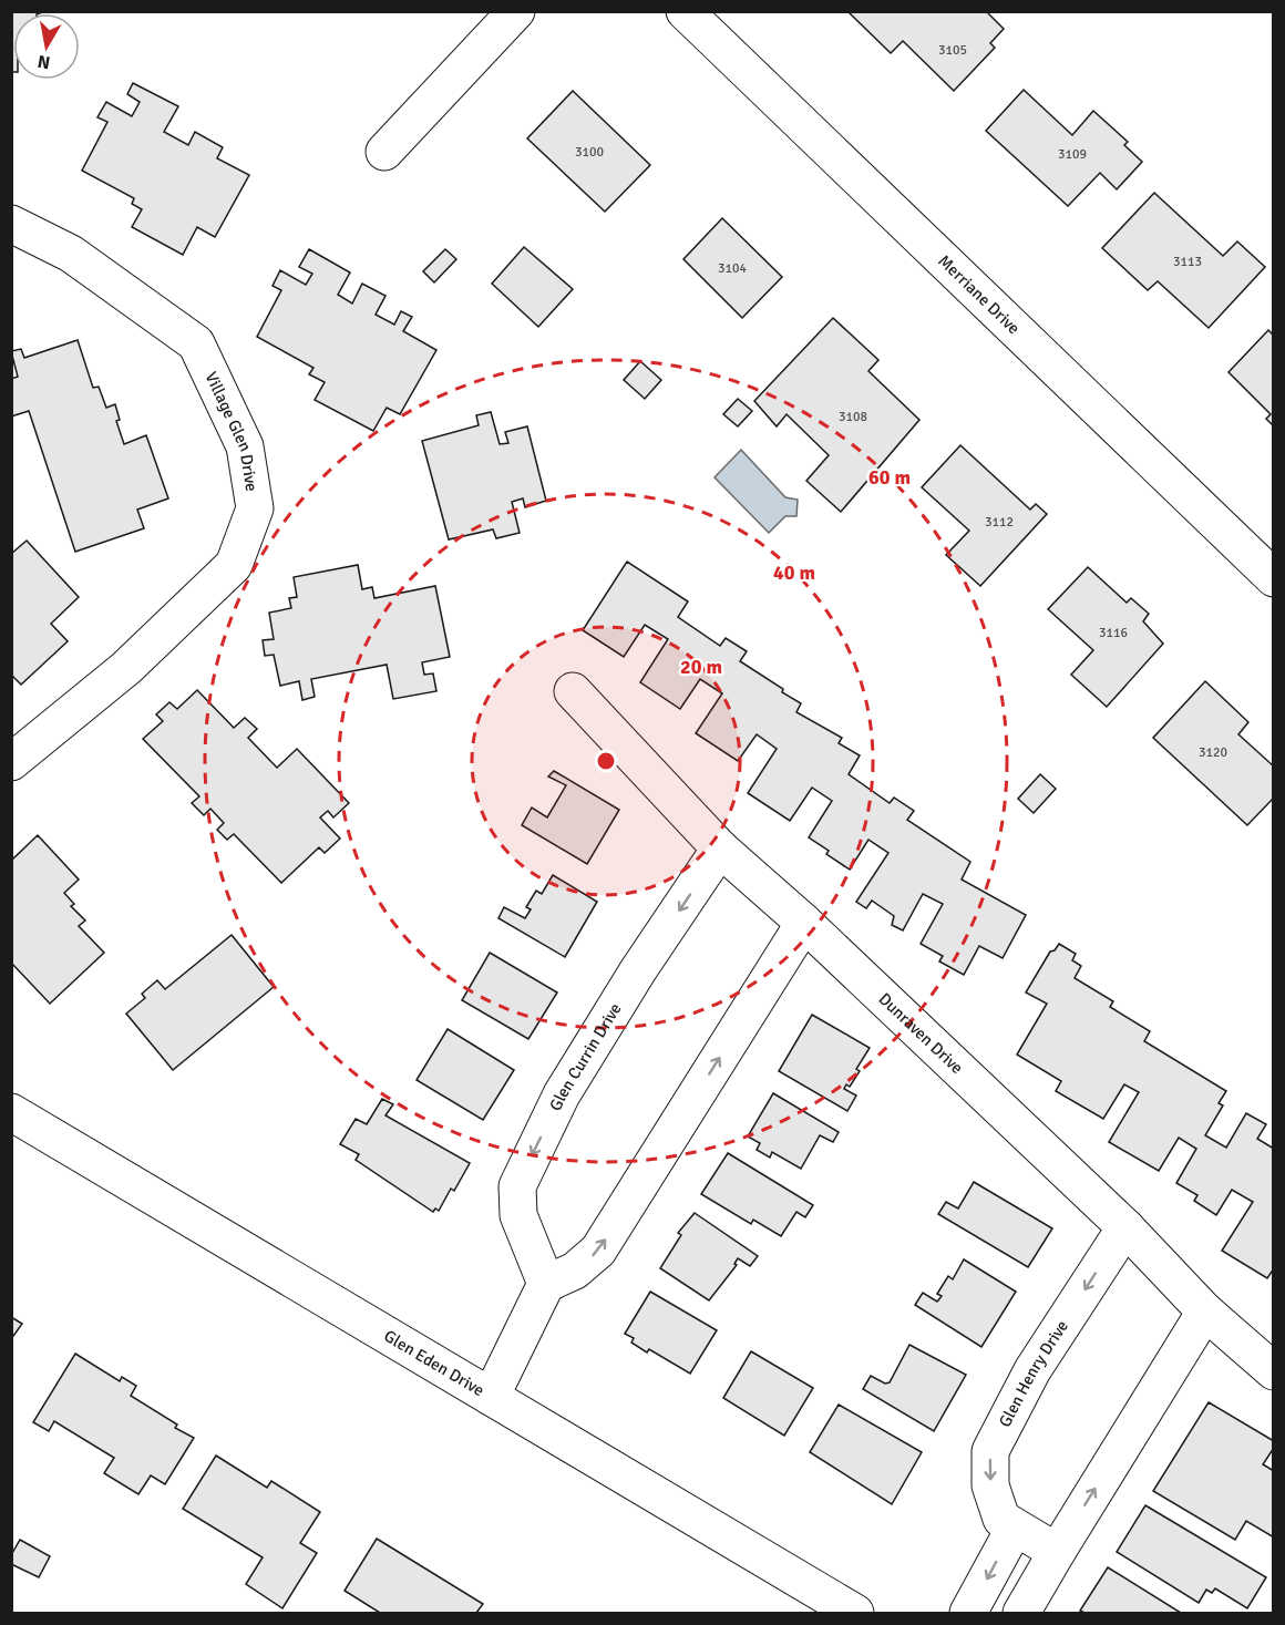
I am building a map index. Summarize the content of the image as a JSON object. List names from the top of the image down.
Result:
{
  "streets": {
    "street": [
      "Merriane Drive",
      "Village Glen Drive",
      "Dunraven Drive",
      "Glen Currin Drive",
      "Glen Eden Drive",
      "Glen Henry Drive"
    ]
  },
  "crossings": [
    ["Dunraven Drive", "Glen Currin Drive"],
    ["Dunraven Drive", "Glen Henry Drive"]
  ],
  "one_way": ["Glen Henry Drive"],
  "house_numbers": [
    "3105",
    "3100",
    "3109",
    "3113",
    "3104",
    "3108",
    "3112",
    "3116",
    "3120"
  ],
  "north": "bottom",
  "rings": ["60 m", "40 m", "20 m"]
}
